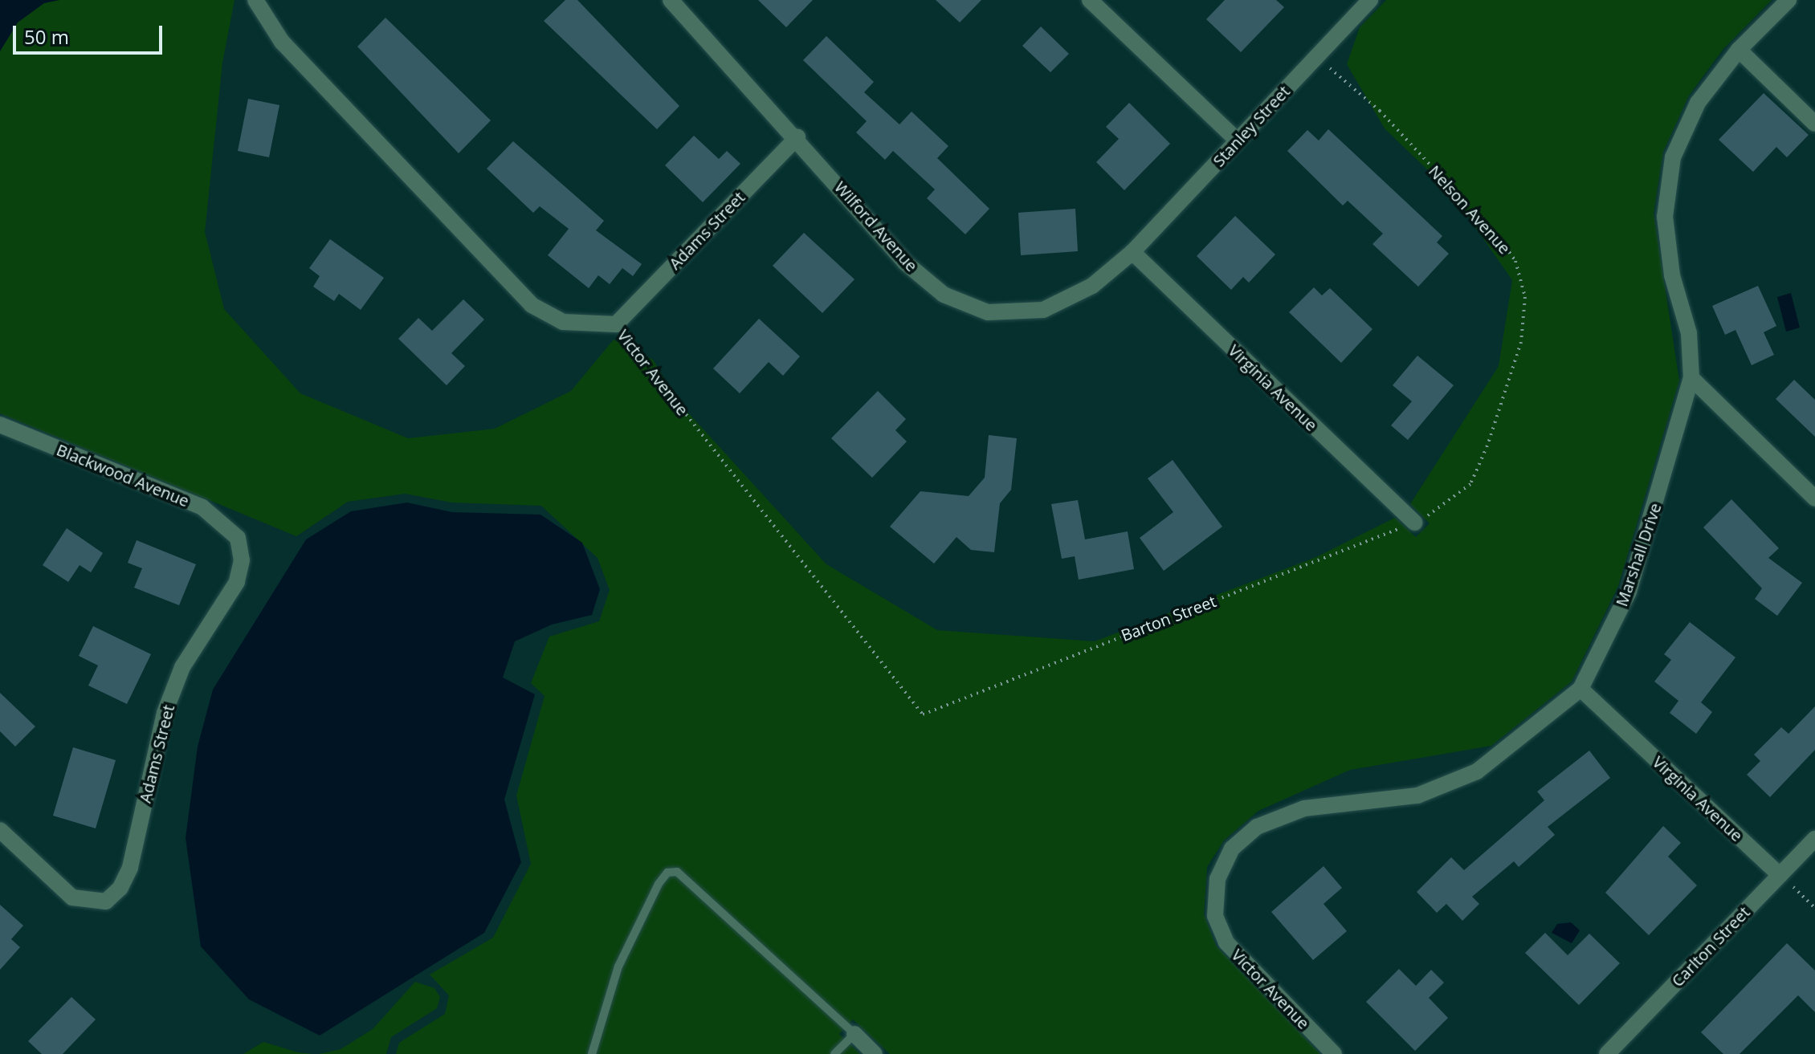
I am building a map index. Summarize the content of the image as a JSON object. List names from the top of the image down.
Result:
{
  "streets": {
    "street": [
      "Stanley Street",
      "Wilford Avenue",
      "Adams Street",
      "Victor Avenue",
      "Virginia Avenue",
      "Blackwood Avenue",
      "Marshall Drive",
      "Carlton Street"
    ],
    "path": ["Nelson Avenue", "Barton Street"]
  },
  "crossings": [
    ["Stanley Street", "Nelson Avenue"],
    ["Stanley Street", "Wilford Avenue"],
    ["Stanley Street", "Virginia Avenue"],
    ["Nelson Avenue", "Virginia Avenue"],
    ["Nelson Avenue", "Barton Street"],
    ["Wilford Avenue", "Adams Street"],
    ["Wilford Avenue", "Virginia Avenue"],
    ["Adams Street", "Victor Avenue"],
    ["Adams Street", "Blackwood Avenue"],
    ["Victor Avenue", "Marshall Drive"],
    ["Victor Avenue", "Barton Street"],
    ["Virginia Avenue", "Marshall Drive"],
    ["Virginia Avenue", "Barton Street"],
    ["Virginia Avenue", "Carlton Street"]
  ],
  "scale_bar": "50 m"
}
